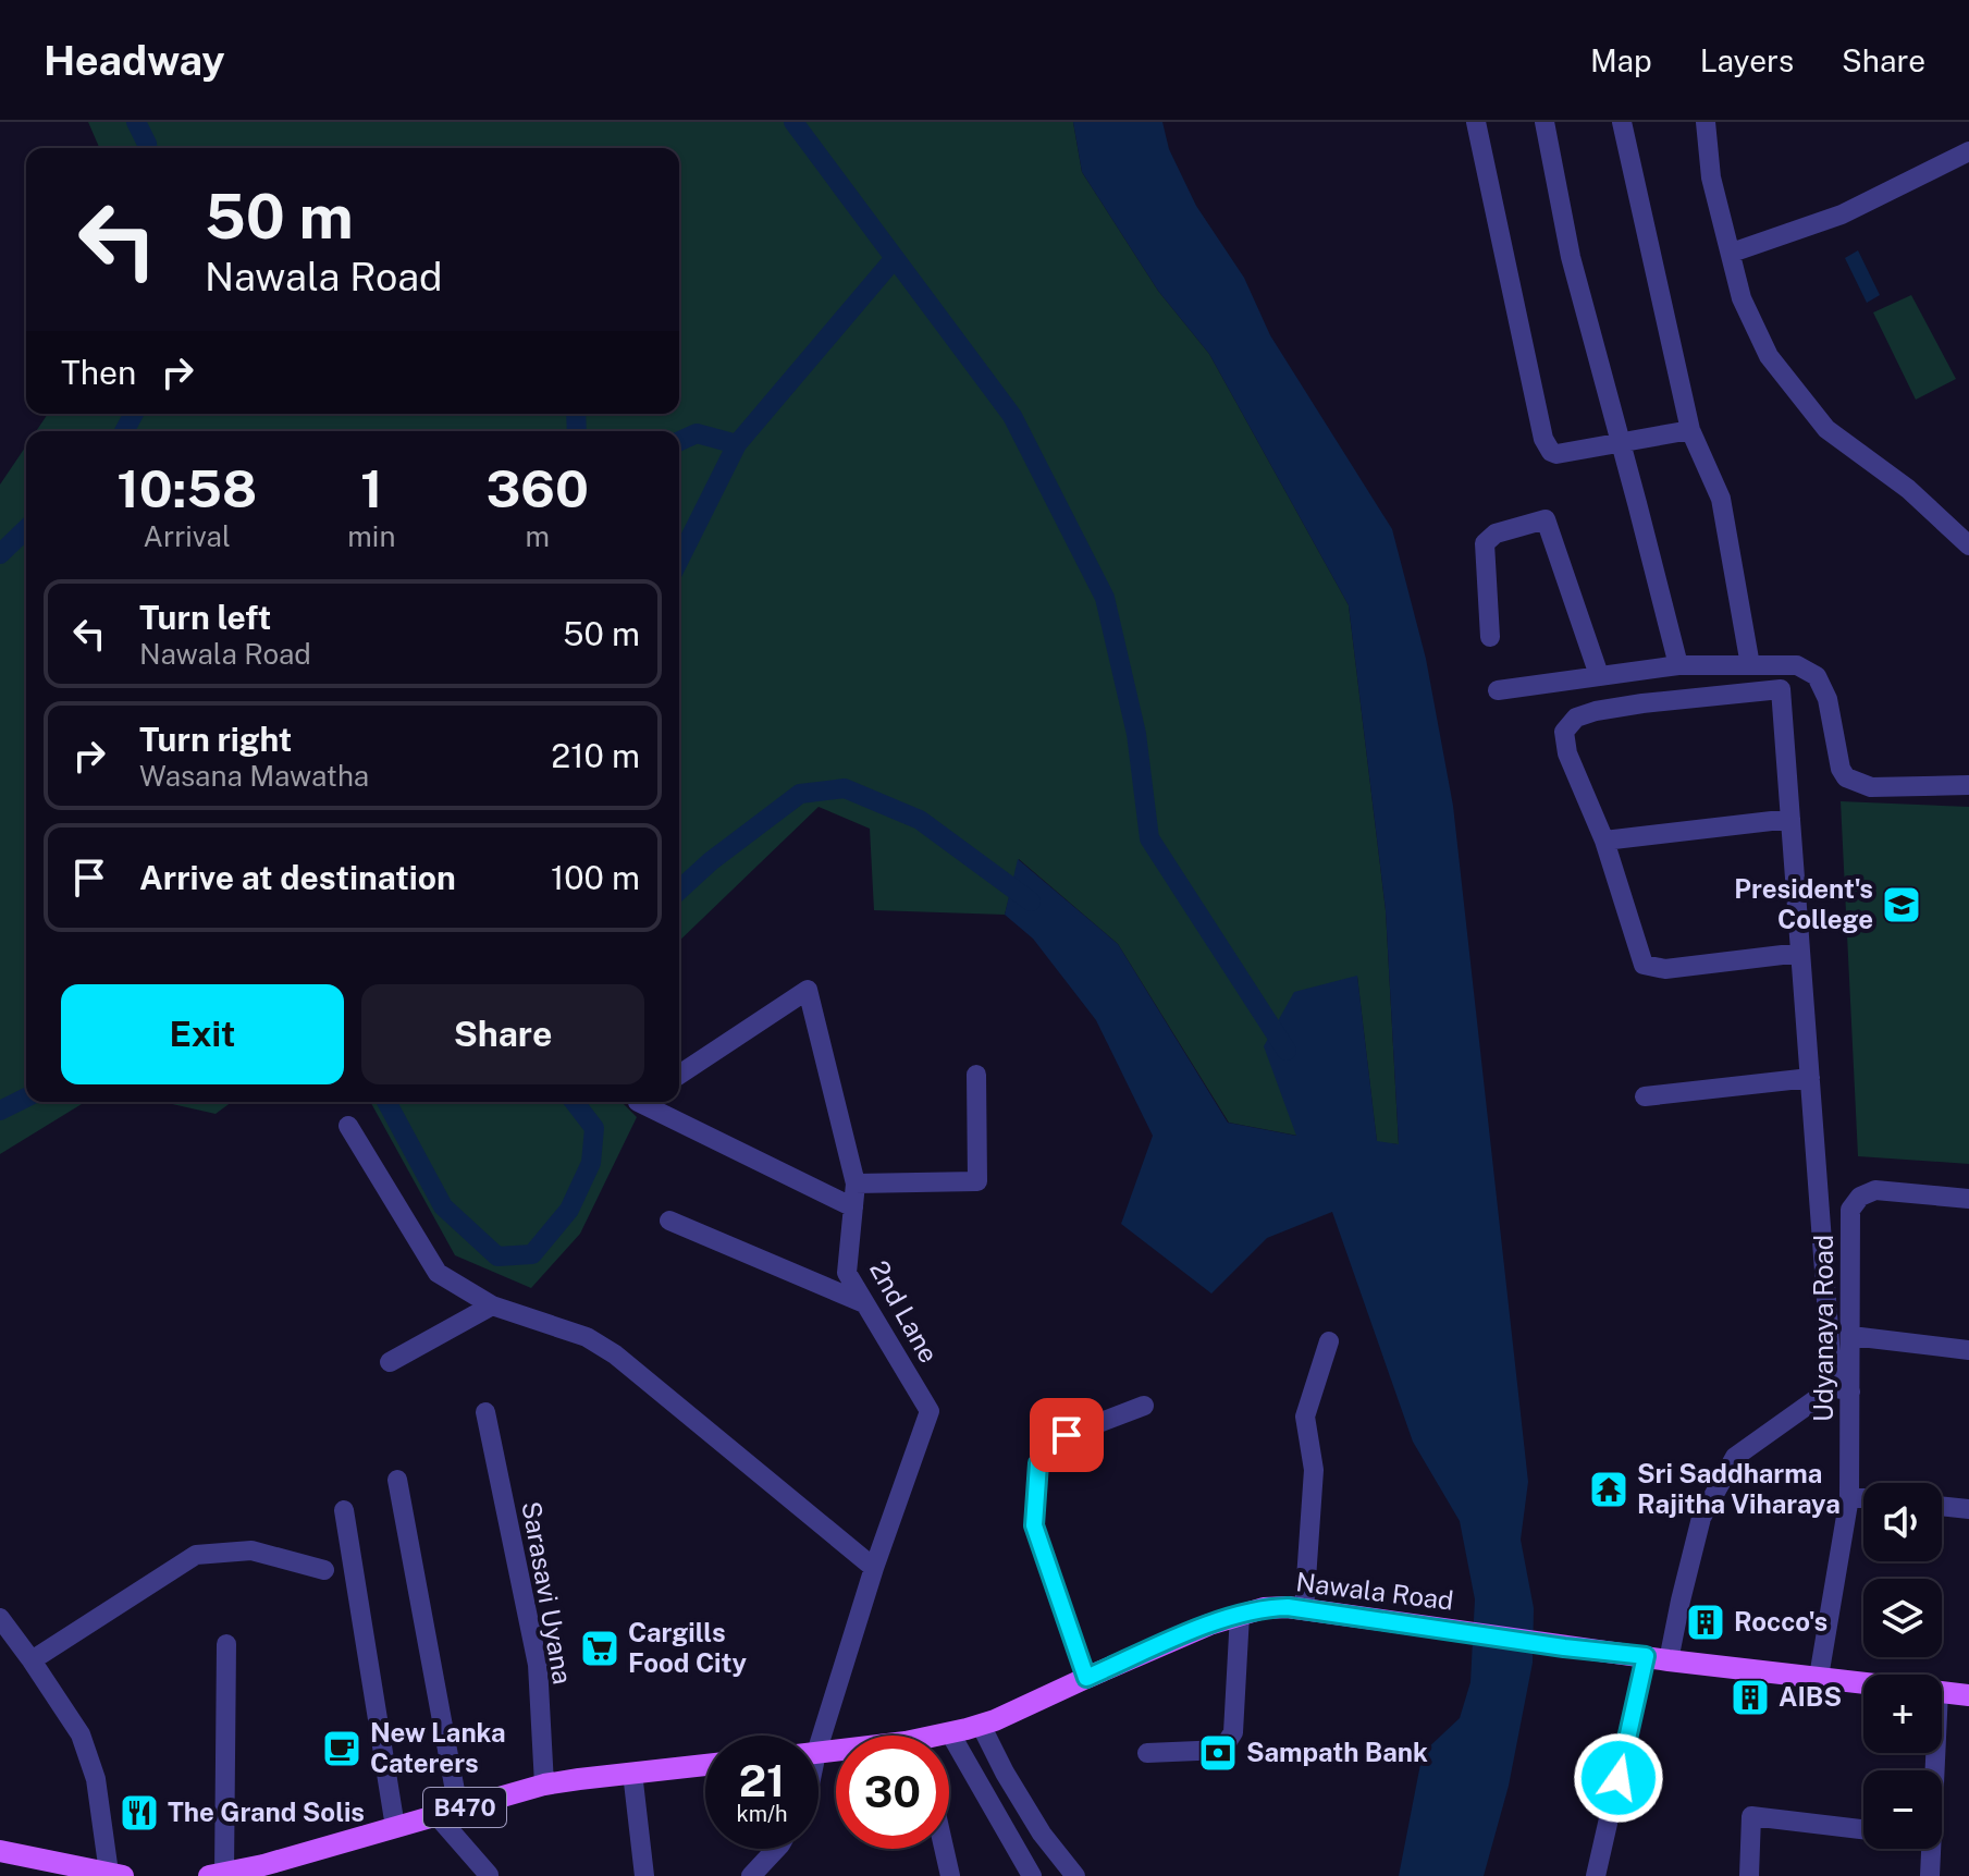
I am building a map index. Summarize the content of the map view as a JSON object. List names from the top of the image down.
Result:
{
  "streets": {
    "main road": ["Nawala Road", "B470"],
    "street": ["2nd Lane", "Udyanaya Road", "Sarasavi Uyana"]
  },
  "crossings": [
    ["Udyanaya Road", "Nawala Road"],
    ["Sarasavi Uyana", "B470"]
  ],
  "places": {
    "school or university": ["President's College"],
    "temple": ["Sri Saddharma Rajitha Viharaya"],
    "building": ["Rocco's", "AIBS"],
    "supermarket": ["Cargills Food City"],
    "cafe": ["New Lanka Caterers"],
    "bank": ["Sampath Bank"],
    "restaurant": ["The Grand Solis"]
  },
  "page": {
    "header": "Headway",
    "nav": ["Map", "Layers", "Share"],
    "turn": ["50 m", "Nawala Road"],
    "then": "Then",
    "eta": [
      "10:58",
      "Arrival",
      "1",
      "min",
      "360",
      "m"
    ],
    "list": [
      {
        "name": "Turn left",
        "note": "Nawala Road",
        "value": "50 m"
      },
      {
        "name": "Turn right",
        "note": "Wasana Mawatha",
        "value": "210 m"
      },
      {
        "name": "Arrive at destination",
        "value": "100 m"
      }
    ],
    "buttons": ["Exit", "Share"],
    "map_buttons": ["+", "−"],
    "speed": "21 km/h",
    "limit": "30"
  }
}
